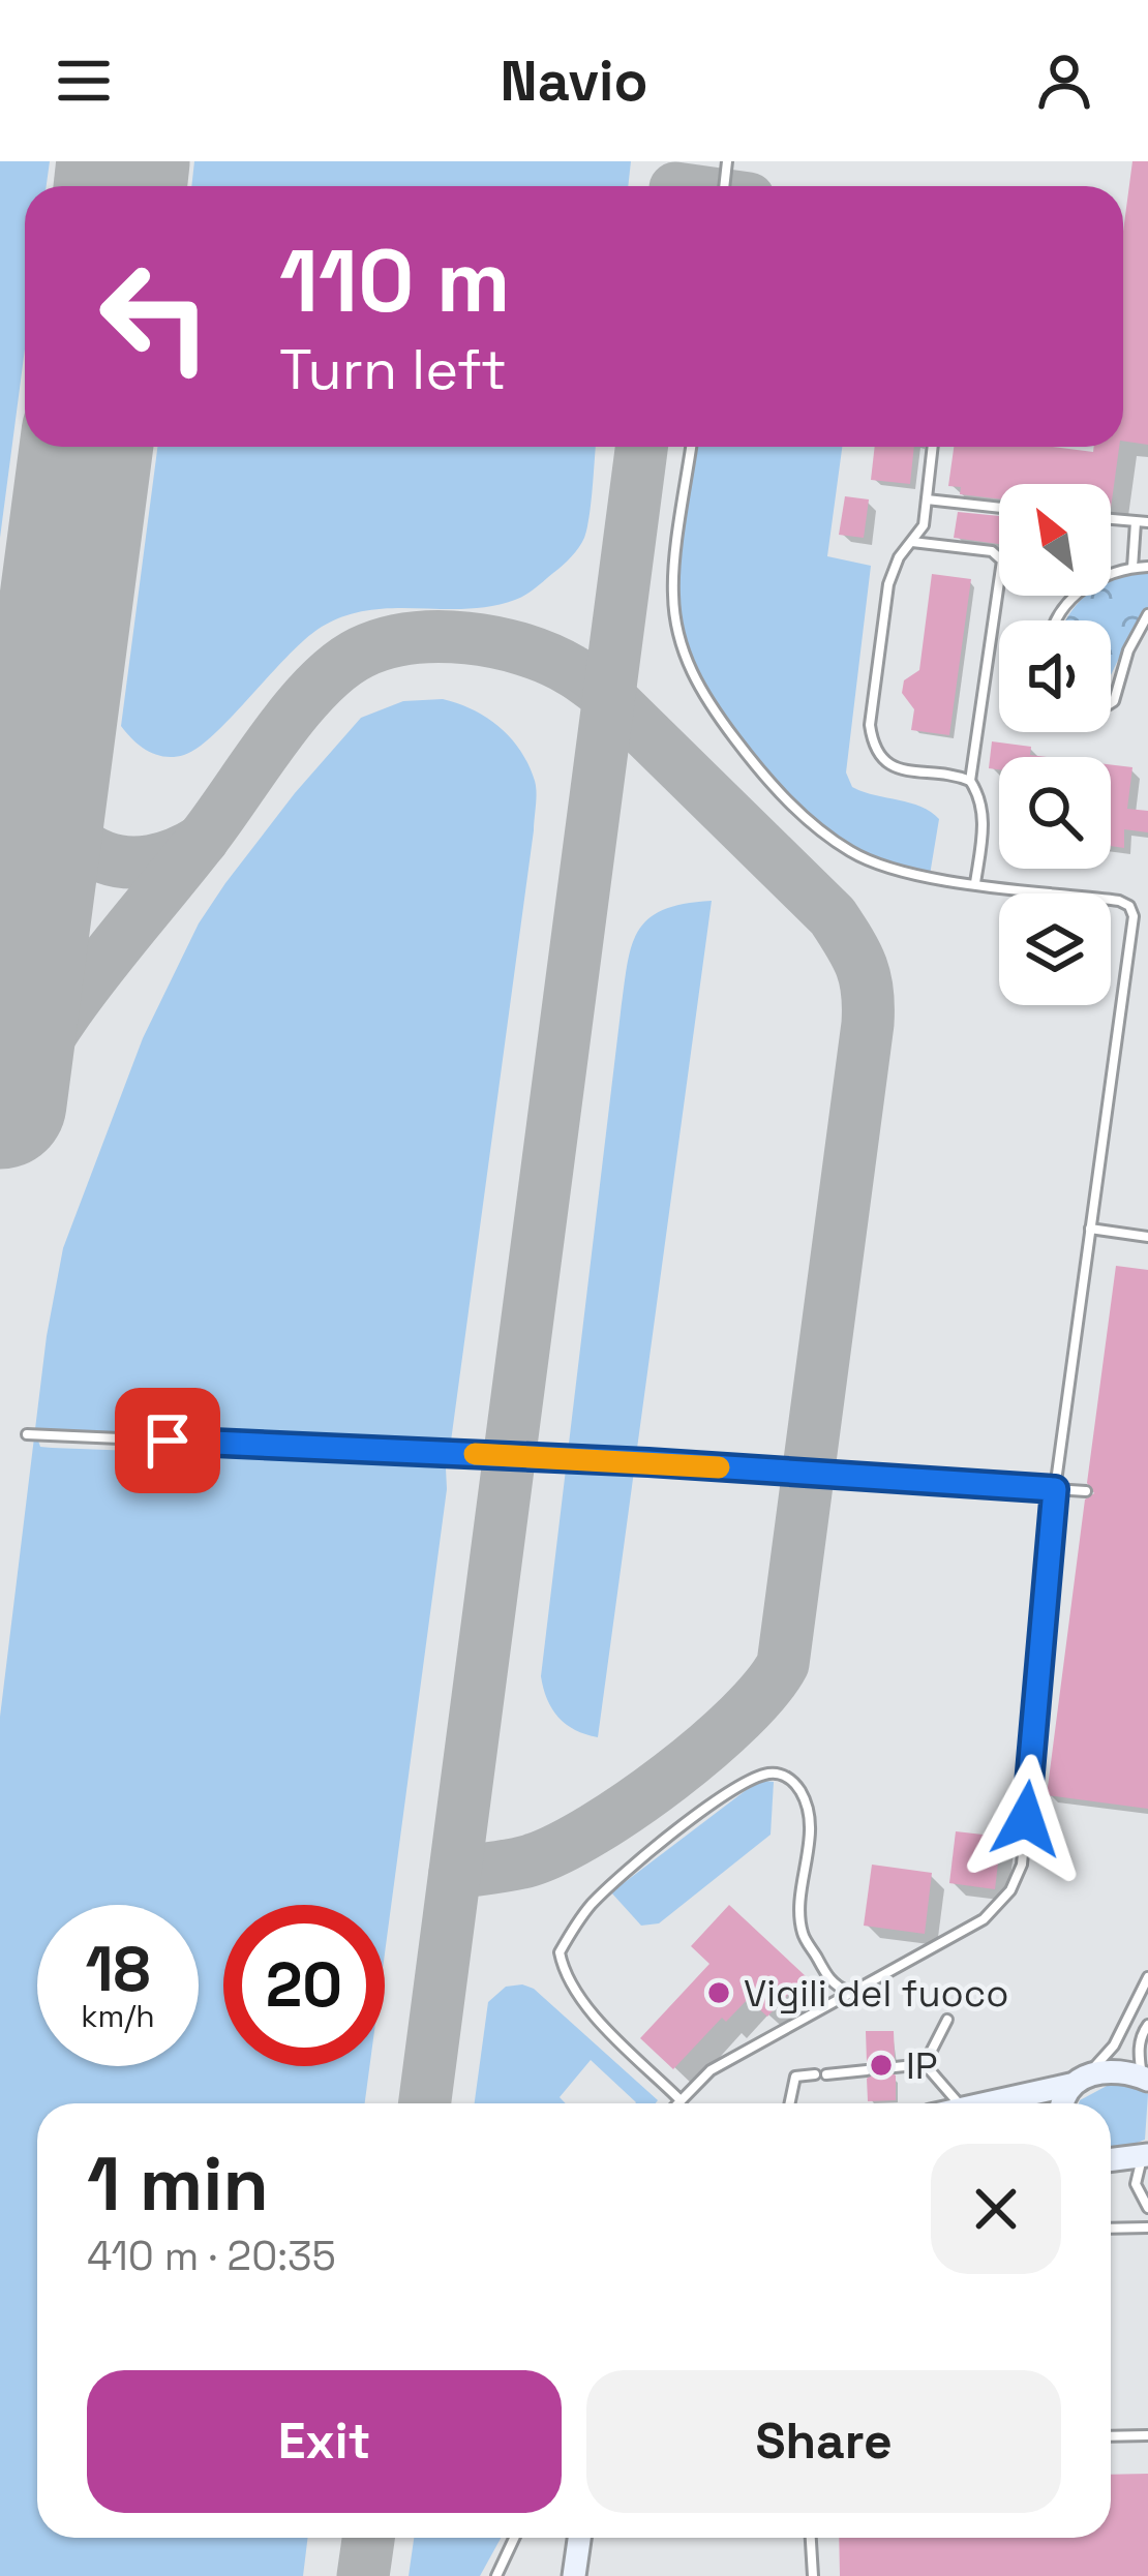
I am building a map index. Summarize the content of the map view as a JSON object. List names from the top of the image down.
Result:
{
  "places": ["Vigili del fuoco", "IP"],
  "north": "top left",
  "page": {
    "header": "Navio",
    "turn": ["110 m", "Turn left"],
    "speed": "18 km/h",
    "limit": "20",
    "heading": ["1 min", "410 m · 20:35"],
    "buttons": ["Exit", "Share"]
  }
}
